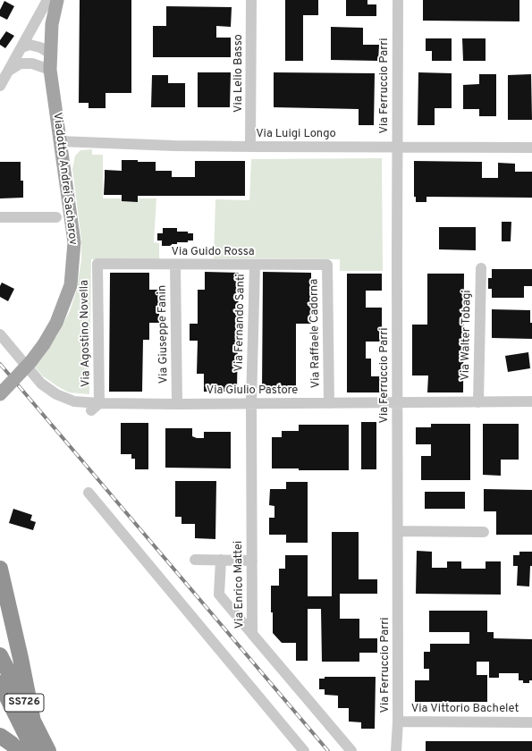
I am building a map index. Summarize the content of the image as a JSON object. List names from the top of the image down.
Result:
{
  "streets": {
    "highway": ["SS726"],
    "main road": ["Viadotto Andrei Sacharov"],
    "street": [
      "Via Lelio Basso",
      "Via Ferruccio Parri",
      "Via Luigi Longo",
      "Via Guido Rossa",
      "Via Fernando Santi",
      "Via Agostino Novella",
      "Via Raffaele Cadorna",
      "Via Giuseppe Fanin",
      "Via Walter Tobagi",
      "Via Giulio Pastore",
      "Via Enrico Mattei",
      "Via Vittorio Bachelet"
    ]
  },
  "crossings": [
    ["Via Lelio Basso", "Via Luigi Longo"],
    ["Via Ferruccio Parri", "Via Luigi Longo"],
    ["Via Ferruccio Parri", "Via Giulio Pastore"],
    ["Via Ferruccio Parri", "Via Vittorio Bachelet"],
    ["Via Luigi Longo", "Viadotto Andrei Sacharov"],
    ["Via Guido Rossa", "Via Fernando Santi"],
    ["Via Guido Rossa", "Via Agostino Novella"],
    ["Via Guido Rossa", "Via Raffaele Cadorna"],
    ["Via Guido Rossa", "Via Giuseppe Fanin"],
    ["Via Fernando Santi", "Via Giulio Pastore"],
    ["Via Fernando Santi", "Via Enrico Mattei"],
    ["Via Agostino Novella", "Via Giulio Pastore"],
    ["Via Raffaele Cadorna", "Via Giulio Pastore"],
    ["Via Giuseppe Fanin", "Via Giulio Pastore"],
    ["Via Walter Tobagi", "Via Giulio Pastore"],
    ["Via Giulio Pastore", "Via Enrico Mattei"]
  ]
}
